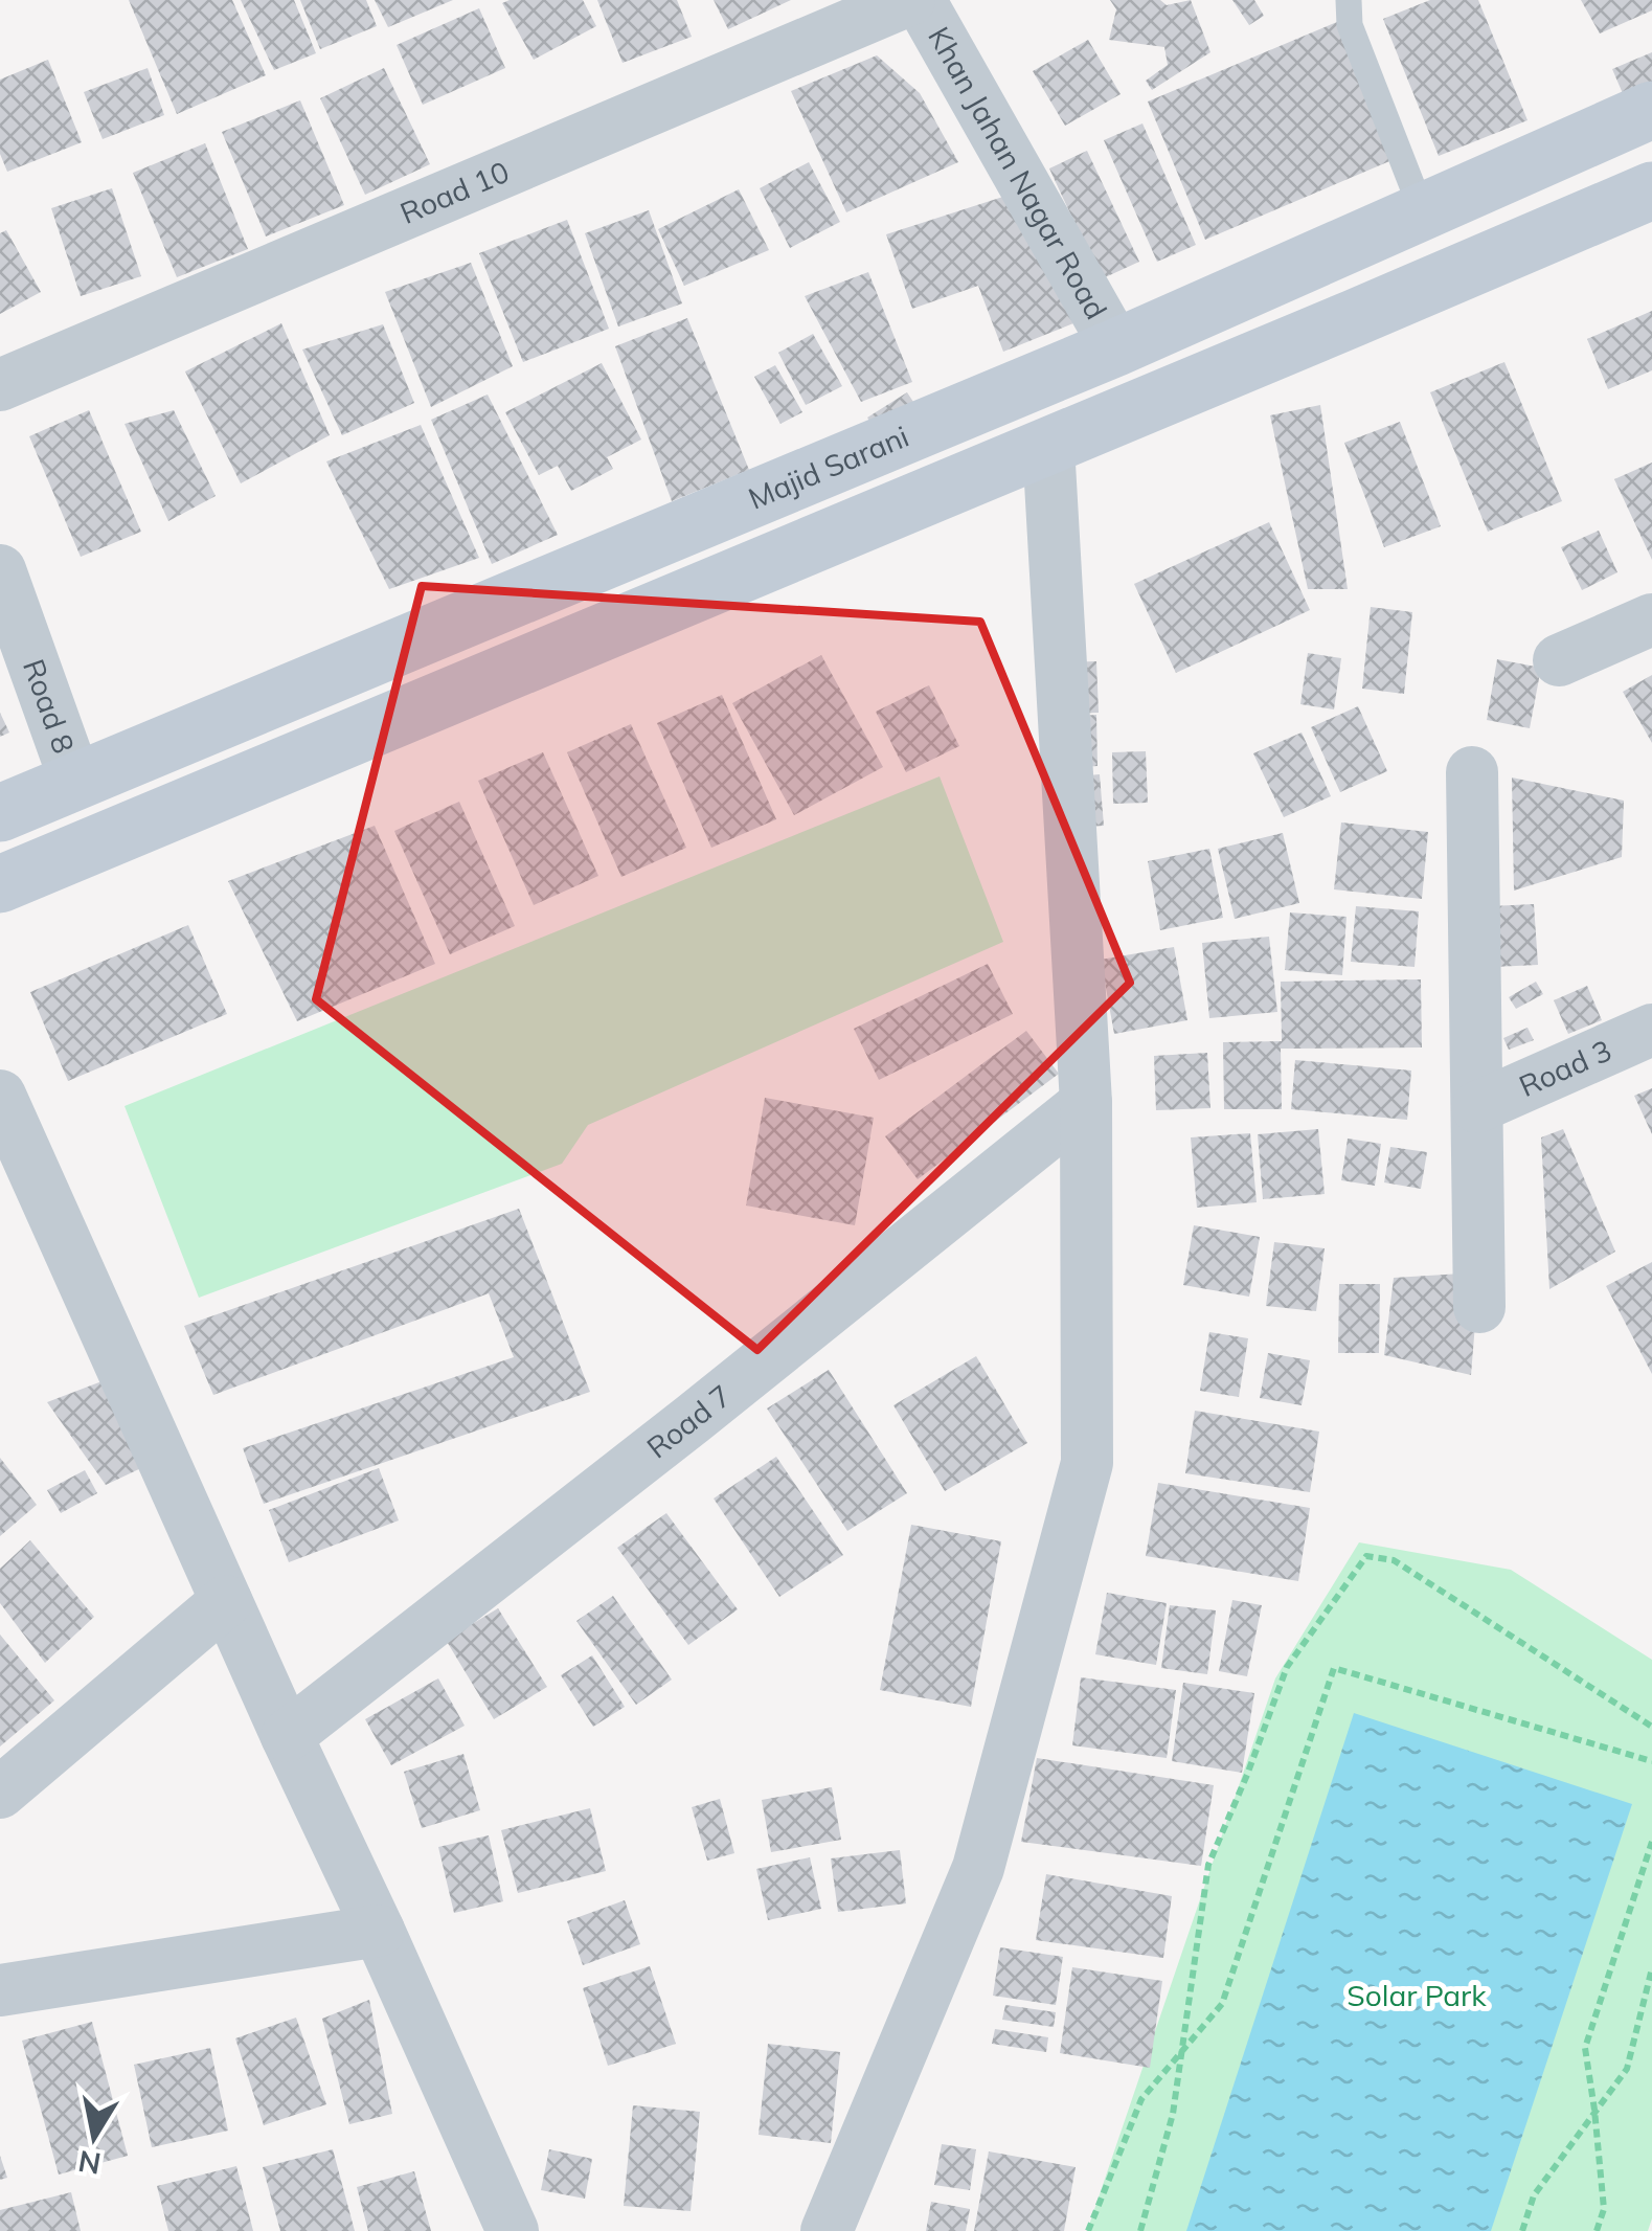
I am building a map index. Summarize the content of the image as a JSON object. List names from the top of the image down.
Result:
{
  "streets": {
    "main road": ["Majid Sarani"],
    "street": [
      "Khan Jahan Nagar Road",
      "Road 10",
      "Road 8",
      "Road 3",
      "Road 7"
    ]
  },
  "crossings": [
    ["Khan Jahan Nagar Road", "Majid Sarani"],
    ["Majid Sarani", "Road 8"]
  ],
  "parks": ["Solar Park"],
  "north": "bottom"
}
